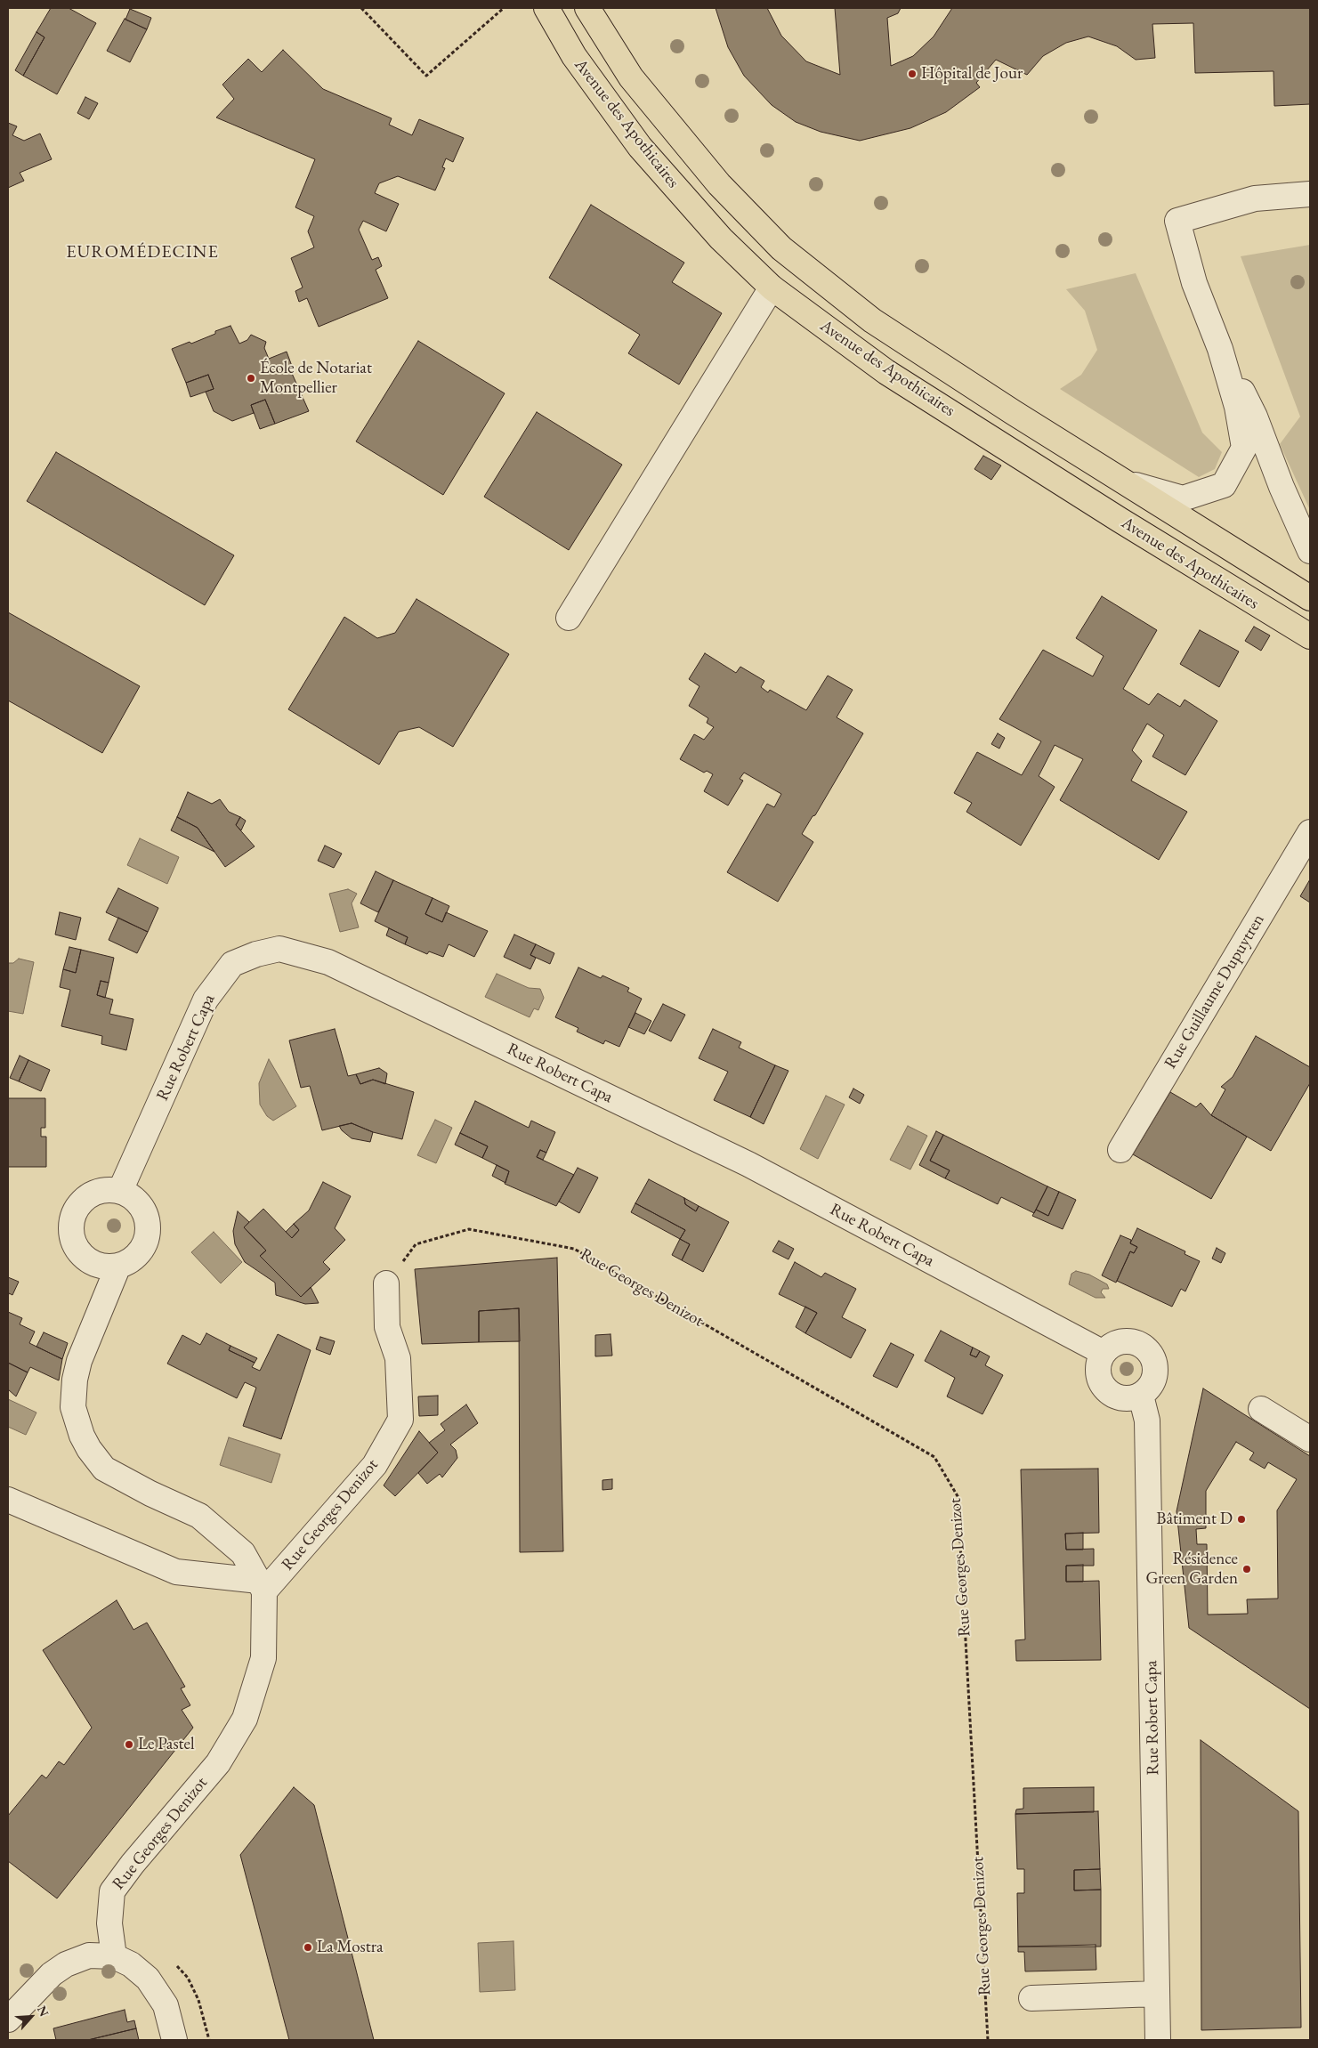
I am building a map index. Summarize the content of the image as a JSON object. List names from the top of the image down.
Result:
{
  "streets": {
    "main road": ["Avenue des Apothicaires"],
    "street": ["Rue Guillaume Dupuytren", "Rue Robert Capa", "Rue Georges Denizot"]
  },
  "districts": ["EUROMÉDECINE"],
  "places": [
    "Hôpital de Jour",
    "École de Notariat Montpellier",
    "Bâtiment D",
    "Résidence Green Garden",
    "Le Pastel",
    "La Mostra"
  ],
  "north": "top right"
}
